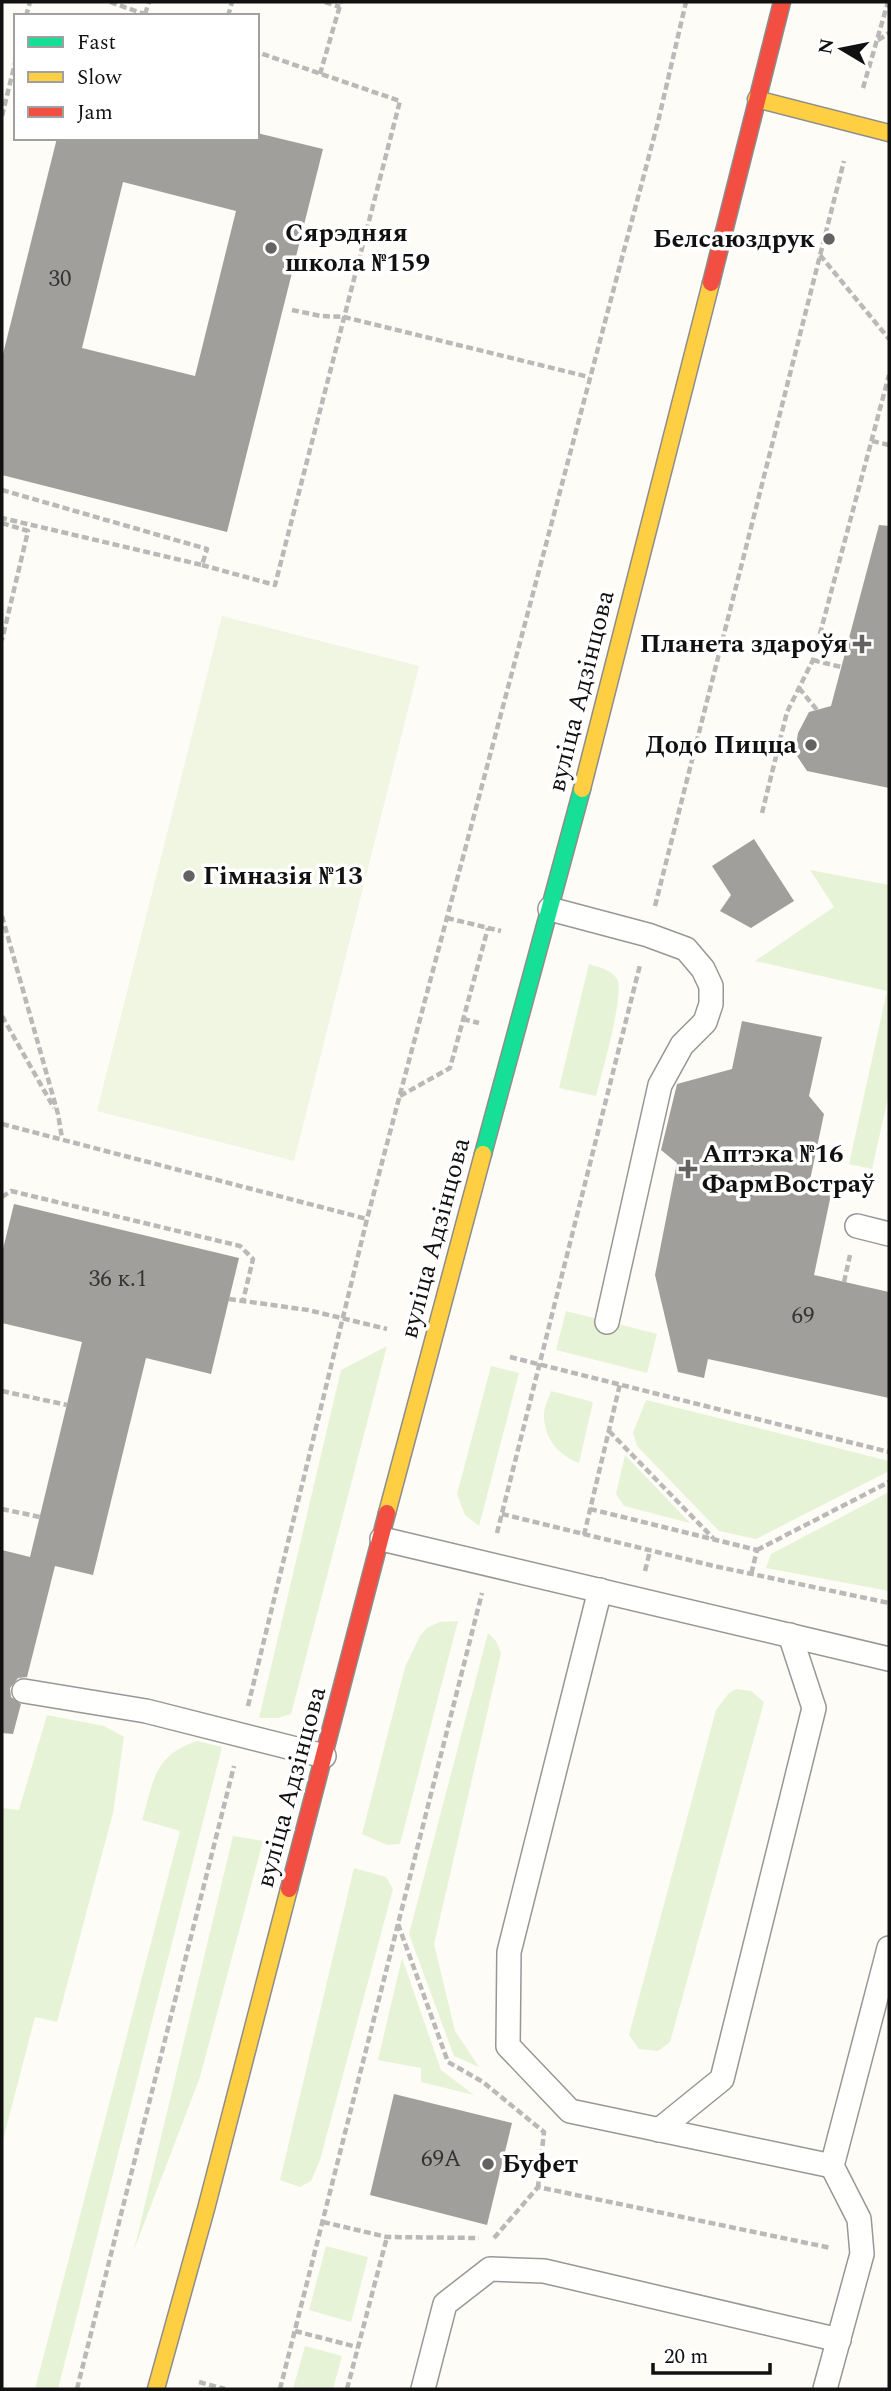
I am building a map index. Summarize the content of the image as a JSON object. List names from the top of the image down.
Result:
{
  "streets": {
    "main road": ["вуліца Адзінцова"]
  },
  "places": {
    "other": [
      "Белсаюздрук",
      "Сярэдняя школа №159",
      "Додо Пицца",
      "Гімназія №13",
      "Буфет"
    ],
    "health": ["Планета здароўя", "Аптэка №16 ФармВостраў"]
  },
  "house_numbers": [
    "30",
    "36 к.1",
    "69",
    "69А"
  ],
  "legend": ["Fast", "Slow", "Jam"],
  "scale_bar": "20 m",
  "north": "left"
}
